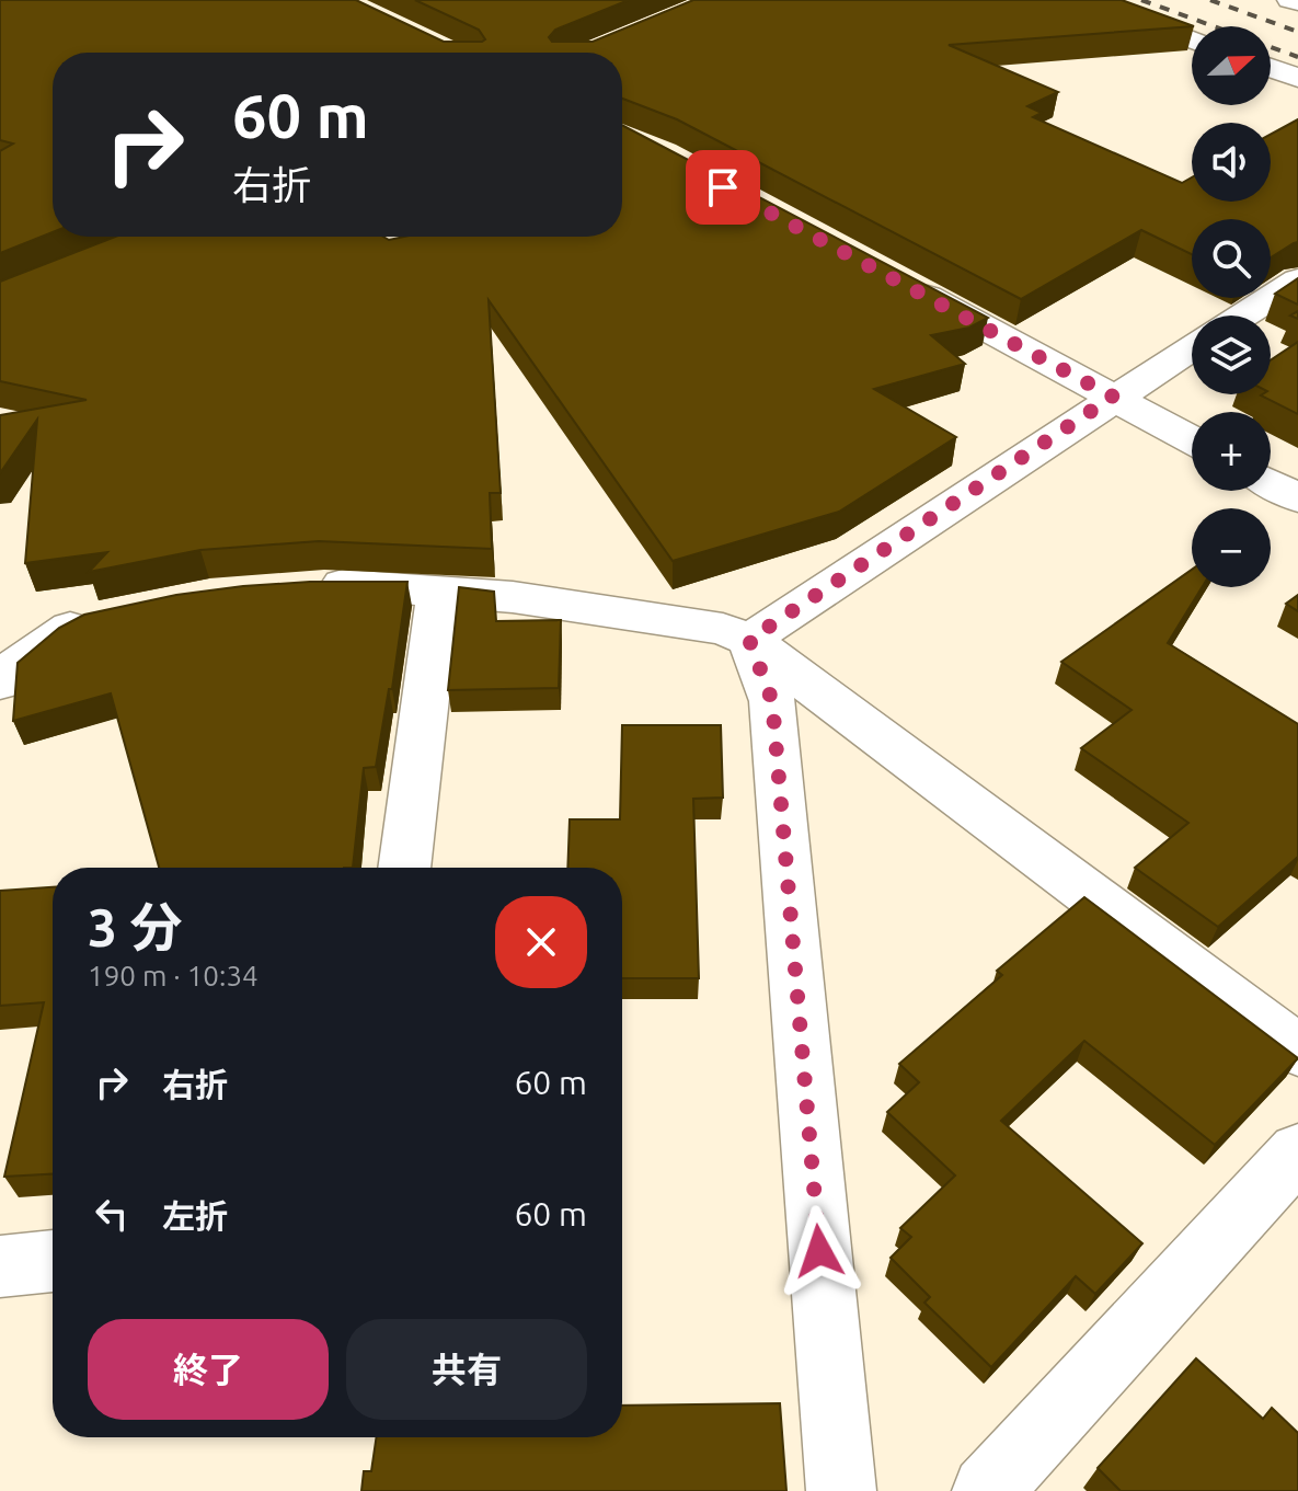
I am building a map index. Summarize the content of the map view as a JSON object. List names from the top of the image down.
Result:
{
  "north": "right",
  "page": {
    "map_buttons": ["+", "−"],
    "turn": ["60 m", "右折"],
    "heading": ["3 分", "190 m · 10:34"],
    "list": [
      {
        "name": "右折",
        "value": "60 m"
      },
      {
        "name": "左折",
        "value": "60 m"
      }
    ],
    "buttons": ["終了", "共有"]
  }
}
